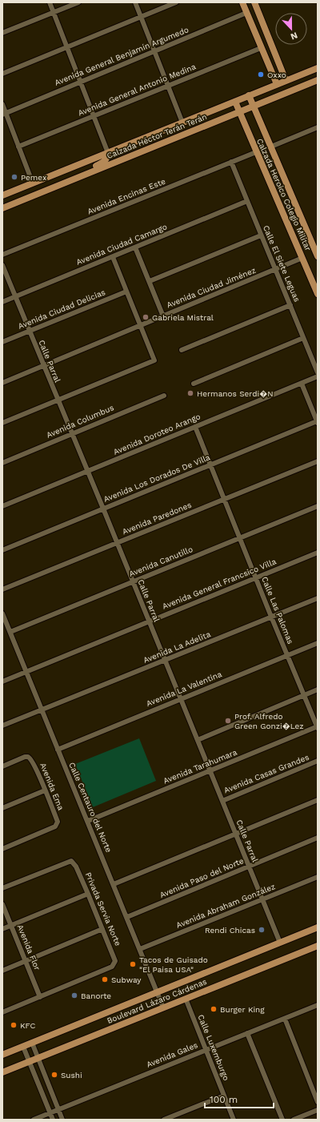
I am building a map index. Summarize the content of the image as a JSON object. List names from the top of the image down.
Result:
{
  "streets": {
    "main road": ["Calzada Héctor Terán Terán", "Calzada Heroico Colegio Militar", "Boulevard Lázaro Cárdenas"],
    "street": [
      "Avenida General Benjamín Argumedo",
      "Avenida General Antonio Medina",
      "Avenida Encinas Este",
      "Avenida Ciudad Camargo",
      "Calle El Siete Leguas",
      "Avenida Ciudad Jiménez",
      "Avenida Ciudad Delicias",
      "Calle Parral",
      "Avenida Columbus",
      "Avenida Doroteo Arango",
      "Avenida Los Dorados De Villa",
      "Avenida Paredones",
      "Avenida Canutillo",
      "Avenida General Francsico Villa",
      "Calle Las Palomas",
      "Avenida La Adelita",
      "Avenida La Valentina",
      "Avenida Tarahumara",
      "Avenida Casas Grandes",
      "Avenida Ema",
      "Calle Centauro del Norte",
      "Avenida Paso del Norte",
      "Avenida Abraham González",
      "Privada Servia Norte",
      "Avenida Flor",
      "Calle Luxemburgo",
      "Avenida Gales"
    ]
  },
  "crossings": [
    ["Calzada Héctor Terán Terán", "Calzada Heroico Colegio Militar"],
    ["Calzada Heroico Colegio Militar", "Avenida Encinas Este"],
    ["Calzada Heroico Colegio Militar", "Avenida Ciudad Jiménez"],
    ["Avenida Encinas Este", "Calle El Siete Leguas"],
    ["Avenida Ciudad Camargo", "Calle El Siete Leguas"],
    ["Avenida Ciudad Camargo", "Calle Parral"],
    ["Calle El Siete Leguas", "Avenida Ciudad Jiménez"],
    ["Avenida Ciudad Jiménez", "Calle Parral"],
    ["Avenida Ciudad Delicias", "Calle Parral"],
    ["Calle Parral", "Avenida Columbus"],
    ["Calle Parral", "Avenida Doroteo Arango"],
    ["Calle Parral", "Avenida Los Dorados De Villa"],
    ["Calle Parral", "Avenida Paredones"],
    ["Calle Parral", "Avenida Canutillo"],
    ["Calle Parral", "Avenida General Francsico Villa"],
    ["Calle Parral", "Avenida La Adelita"],
    ["Calle Parral", "Avenida La Valentina"],
    ["Calle Parral", "Avenida Tarahumara"],
    ["Calle Parral", "Avenida Casas Grandes"],
    ["Calle Parral", "Avenida Paso del Norte"],
    ["Calle Parral", "Avenida Abraham González"],
    ["Calle Parral", "Boulevard Lázaro Cárdenas"],
    ["Avenida Doroteo Arango", "Calle Las Palomas"],
    ["Avenida Los Dorados De Villa", "Calle Las Palomas"],
    ["Avenida Paredones", "Calle Las Palomas"],
    ["Avenida Canutillo", "Calle Las Palomas"],
    ["Avenida Canutillo", "Calle Centauro del Norte"],
    ["Avenida General Francsico Villa", "Calle Las Palomas"],
    ["Avenida General Francsico Villa", "Calle Centauro del Norte"],
    ["Calle Las Palomas", "Avenida La Adelita"],
    ["Calle Las Palomas", "Avenida La Valentina"],
    ["Calle Las Palomas", "Avenida Tarahumara"],
    ["Avenida La Adelita", "Calle Centauro del Norte"],
    ["Avenida La Valentina", "Calle Centauro del Norte"],
    ["Avenida Tarahumara", "Calle Centauro del Norte"],
    ["Calle Centauro del Norte", "Avenida Paso del Norte"],
    ["Calle Centauro del Norte", "Avenida Abraham González"],
    ["Calle Centauro del Norte", "Boulevard Lázaro Cárdenas"],
    ["Privada Servia Norte", "Avenida Flor"],
    ["Boulevard Lázaro Cárdenas", "Calle Luxemburgo"],
    ["Calle Luxemburgo", "Avenida Gales"]
  ],
  "places": [
    "Oxxo",
    "Pemex",
    "Gabriela Mistral",
    "Hermanos Serdi�N",
    "Prof. Alfredo Green Gonzi�Lez",
    "Rendi Chicas",
    "Tacos de Guisado \"El Paisa USA\"",
    "Subway",
    "Banorte",
    "Burger King",
    "KFC",
    "Sushi"
  ],
  "scale_bar": "100 m",
  "north": "bottom"
}
